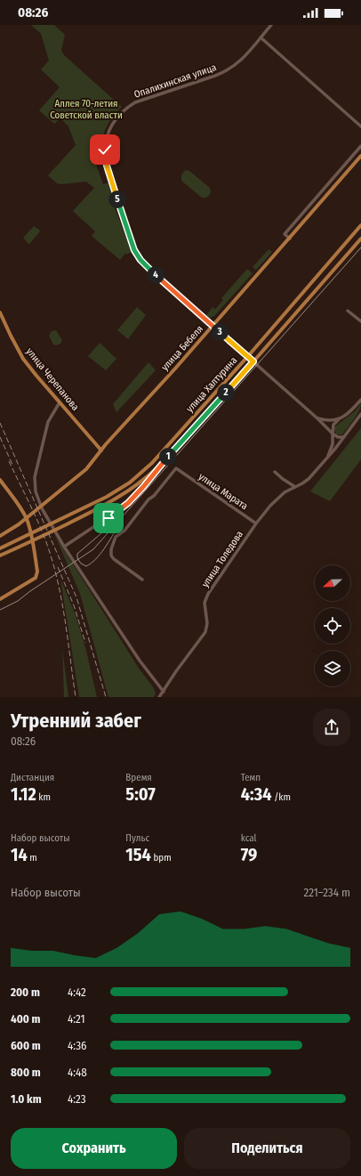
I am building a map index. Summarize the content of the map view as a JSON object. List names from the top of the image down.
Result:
{
  "streets": {
    "main road": ["улица Бебеля", "улица Черепанова", "улица Халтурина"],
    "street": ["Опалихинская улица", "улица Марата", "улица Толедова"]
  },
  "crossings": [
    ["Опалихинская улица", "улица Бебеля"],
    ["Опалихинская улица", "улица Халтурина"],
    ["улица Бебеля", "улица Черепанова"],
    ["улица Марата", "улица Толедова"]
  ],
  "parks": ["Аллея 70-летия Советской власти"],
  "north": "left",
  "page": {
    "status": "08:26",
    "pins": [
      "5",
      "4",
      "3",
      "2",
      "1"
    ],
    "heading": ["Утренний забег", "08:26"],
    "stats": [
      ["Дистанция", "1.12 km"],
      ["Время", "5:07"],
      ["Темп", "4:34 /km"],
      ["Набор высоты", "14 m"],
      ["Пульс", "154 bpm"],
      ["kcal", "79"]
    ],
    "chart": ["Набор высоты", "221–234 m"],
    "list": [
      {
        "name": "200 m",
        "note": "4:42"
      },
      {
        "name": "400 m",
        "note": "4:21"
      },
      {
        "name": "600 m",
        "note": "4:36"
      },
      {
        "name": "800 m",
        "note": "4:48"
      },
      {
        "name": "1.0 km",
        "note": "4:23"
      }
    ],
    "buttons": ["Сохранить", "Поделиться"]
  }
}
